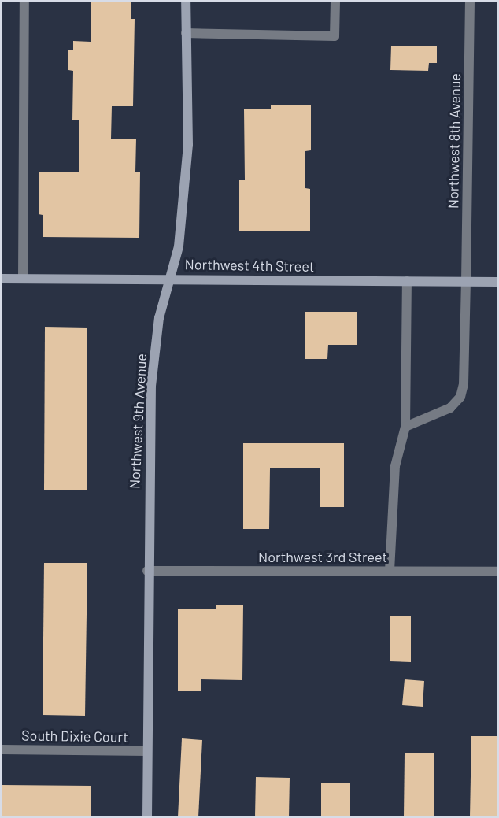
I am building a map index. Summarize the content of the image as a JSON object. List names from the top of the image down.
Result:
{
  "streets": {
    "main road": ["Northwest 4th Street", "Northwest 9th Avenue"],
    "street": ["Northwest 8th Avenue", "Northwest 3rd Street", "South Dixie Court"]
  },
  "crossings": [
    ["Northwest 8th Avenue", "Northwest 4th Street"],
    ["Northwest 4th Street", "Northwest 9th Avenue"],
    ["Northwest 9th Avenue", "Northwest 3rd Street"],
    ["Northwest 9th Avenue", "South Dixie Court"]
  ]
}
